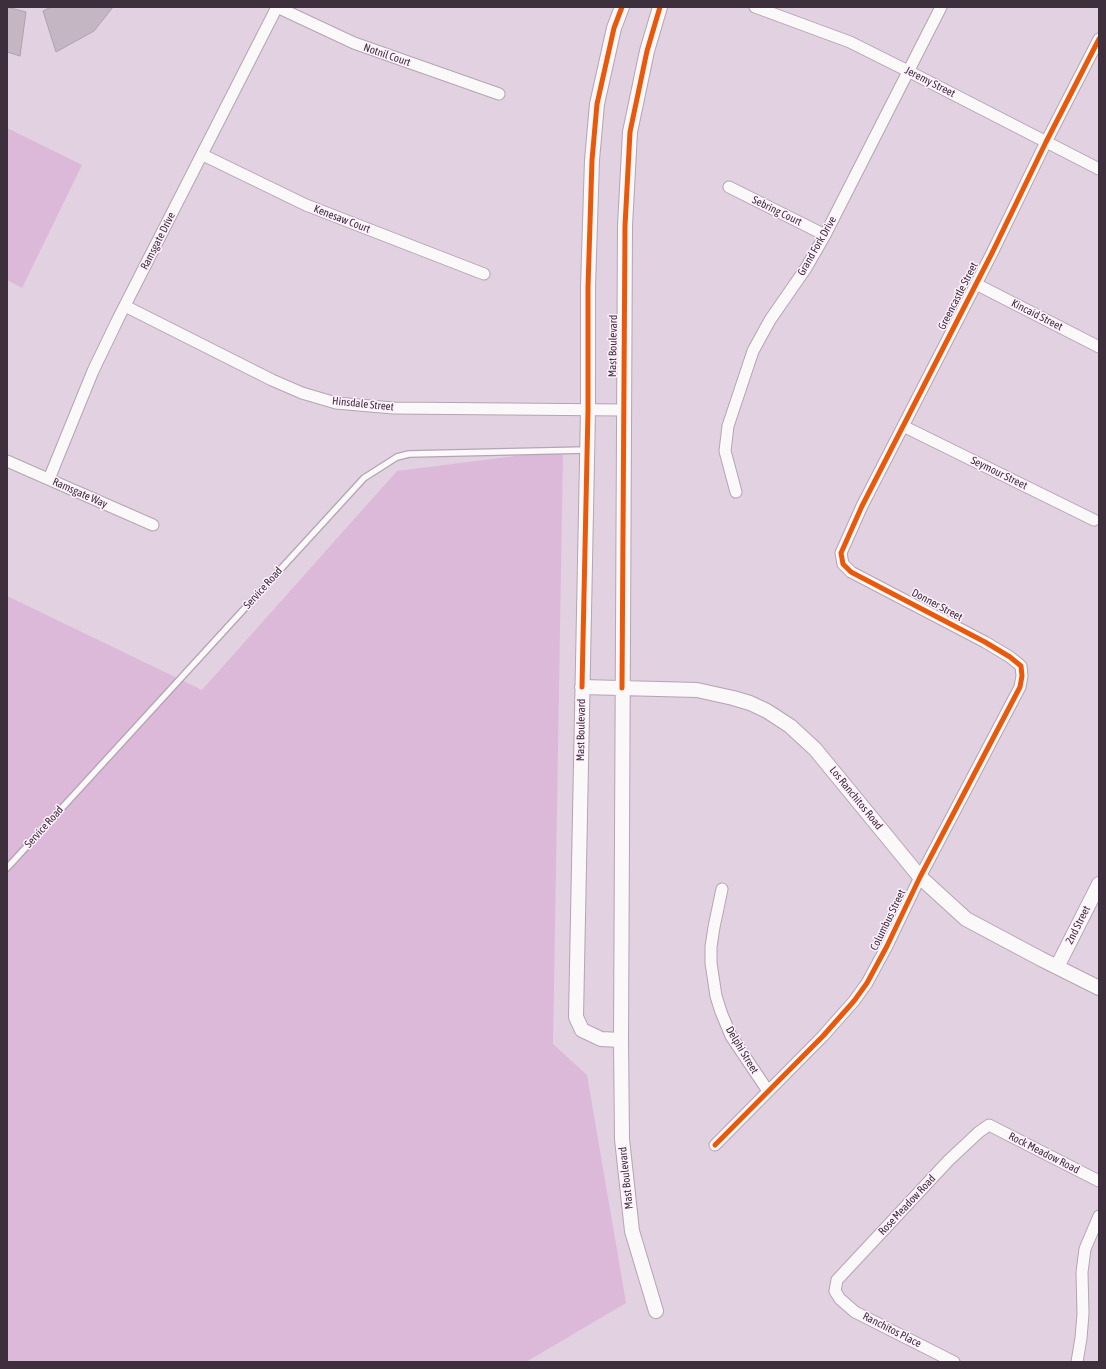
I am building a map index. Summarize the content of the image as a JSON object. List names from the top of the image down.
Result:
{
  "streets": {
    "street": [
      "Notnil Court",
      "Jeremy Street",
      "Sebring Court",
      "Kenesaw Court",
      "Ramsgate Drive",
      "Grand Fork Drive",
      "Greencastle Street",
      "Kincaid Street",
      "Mast Boulevard",
      "Hinsdale Street",
      "Seymour Street",
      "Ramsgate Way",
      "Donner Street",
      "Los Ranchitos Road",
      "Columbus Street",
      "2nd Street",
      "Delphi Street",
      "Rock Meadow Road",
      "Rose Meadow Road",
      "Ranchitos Place"
    ],
    "lane": ["Service Road"]
  },
  "crossings": [
    ["Notnil Court", "Ramsgate Drive"],
    ["Jeremy Street", "Grand Fork Drive"],
    ["Jeremy Street", "Greencastle Street"],
    ["Sebring Court", "Grand Fork Drive"],
    ["Kenesaw Court", "Ramsgate Drive"],
    ["Ramsgate Drive", "Hinsdale Street"],
    ["Ramsgate Drive", "Ramsgate Way"],
    ["Greencastle Street", "Kincaid Street"],
    ["Greencastle Street", "Seymour Street"],
    ["Greencastle Street", "Donner Street"],
    ["Mast Boulevard", "Hinsdale Street"],
    ["Mast Boulevard", "Service Road"],
    ["Mast Boulevard", "Los Ranchitos Road"],
    ["Donner Street", "Columbus Street"],
    ["Los Ranchitos Road", "Columbus Street"],
    ["Los Ranchitos Road", "2nd Street"],
    ["Columbus Street", "Delphi Street"],
    ["Rock Meadow Road", "Rose Meadow Road"],
    ["Rose Meadow Road", "Ranchitos Place"]
  ]
}
